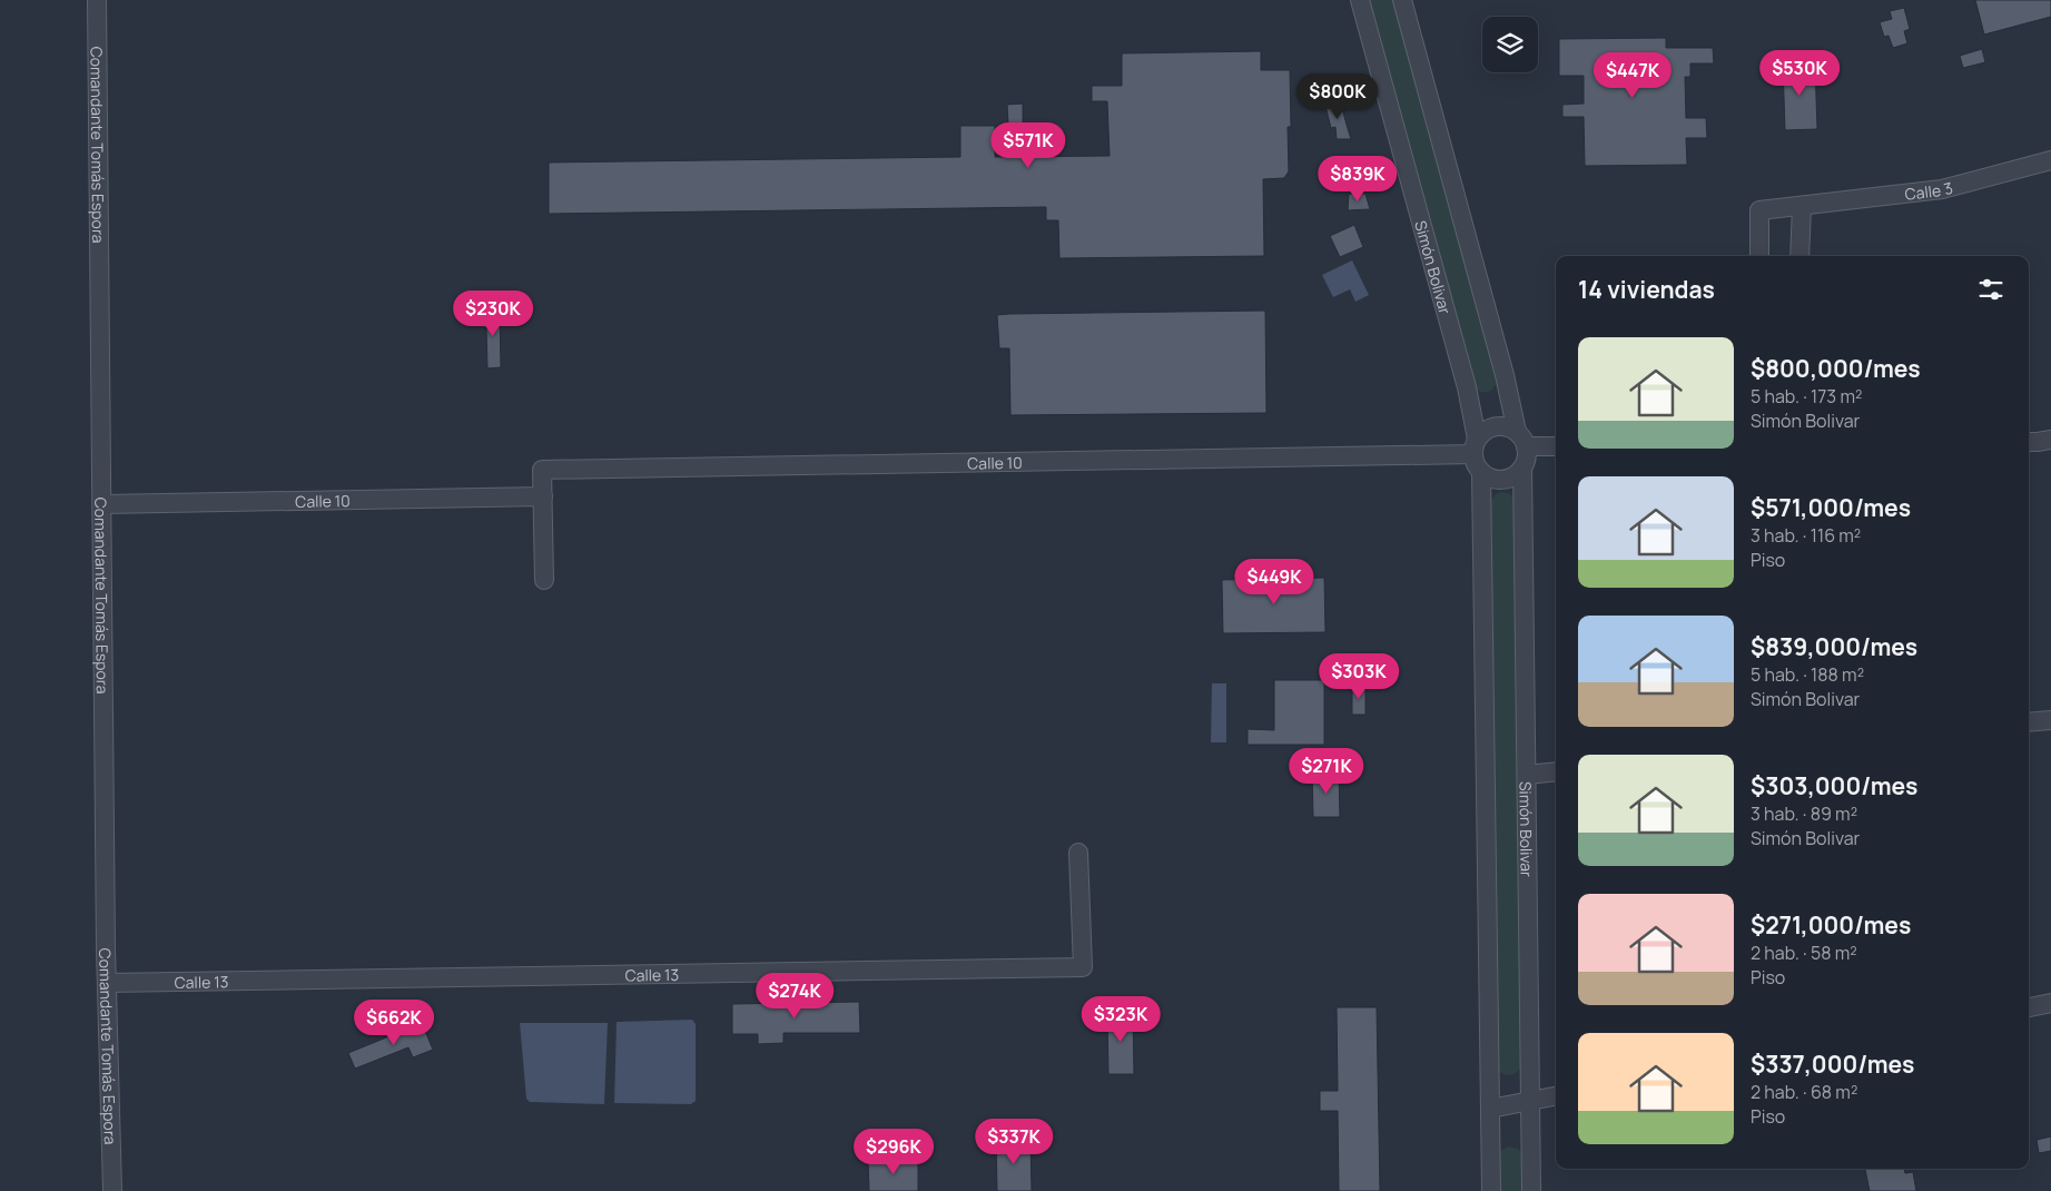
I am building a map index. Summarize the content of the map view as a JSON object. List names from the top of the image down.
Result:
{
  "streets": {
    "street": [
      "Comandante Tomás Espora",
      "Calle 3",
      "Simón Bolivar",
      "Calle 10",
      "Calle 13"
    ]
  },
  "crossings": [
    ["Comandante Tomás Espora", "Calle 10"],
    ["Comandante Tomás Espora", "Calle 13"],
    ["Simón Bolivar", "Calle 10"]
  ],
  "page": {
    "price": [
      "$530K",
      "$447K",
      "$800K",
      "$571K",
      "$839K",
      "$230K",
      "$449K",
      "$303K",
      "$271K",
      "$274K",
      "$323K",
      "$662K",
      "$337K",
      "$296K"
    ],
    "heading": "14 viviendas",
    "list": [
      {
        "name": "$800,000/mes",
        "note": "5 hab. · 173 m² · Simón Bolivar"
      },
      {
        "name": "$571,000/mes",
        "note": "3 hab. · 116 m² · Piso"
      },
      {
        "name": "$839,000/mes",
        "note": "5 hab. · 188 m² · Simón Bolivar"
      },
      {
        "name": "$303,000/mes",
        "note": "3 hab. · 89 m² · Simón Bolivar"
      },
      {
        "name": "$271,000/mes",
        "note": "2 hab. · 58 m² · Piso"
      },
      {
        "name": "$337,000/mes",
        "note": "2 hab. · 68 m² · Piso"
      }
    ]
  }
}
